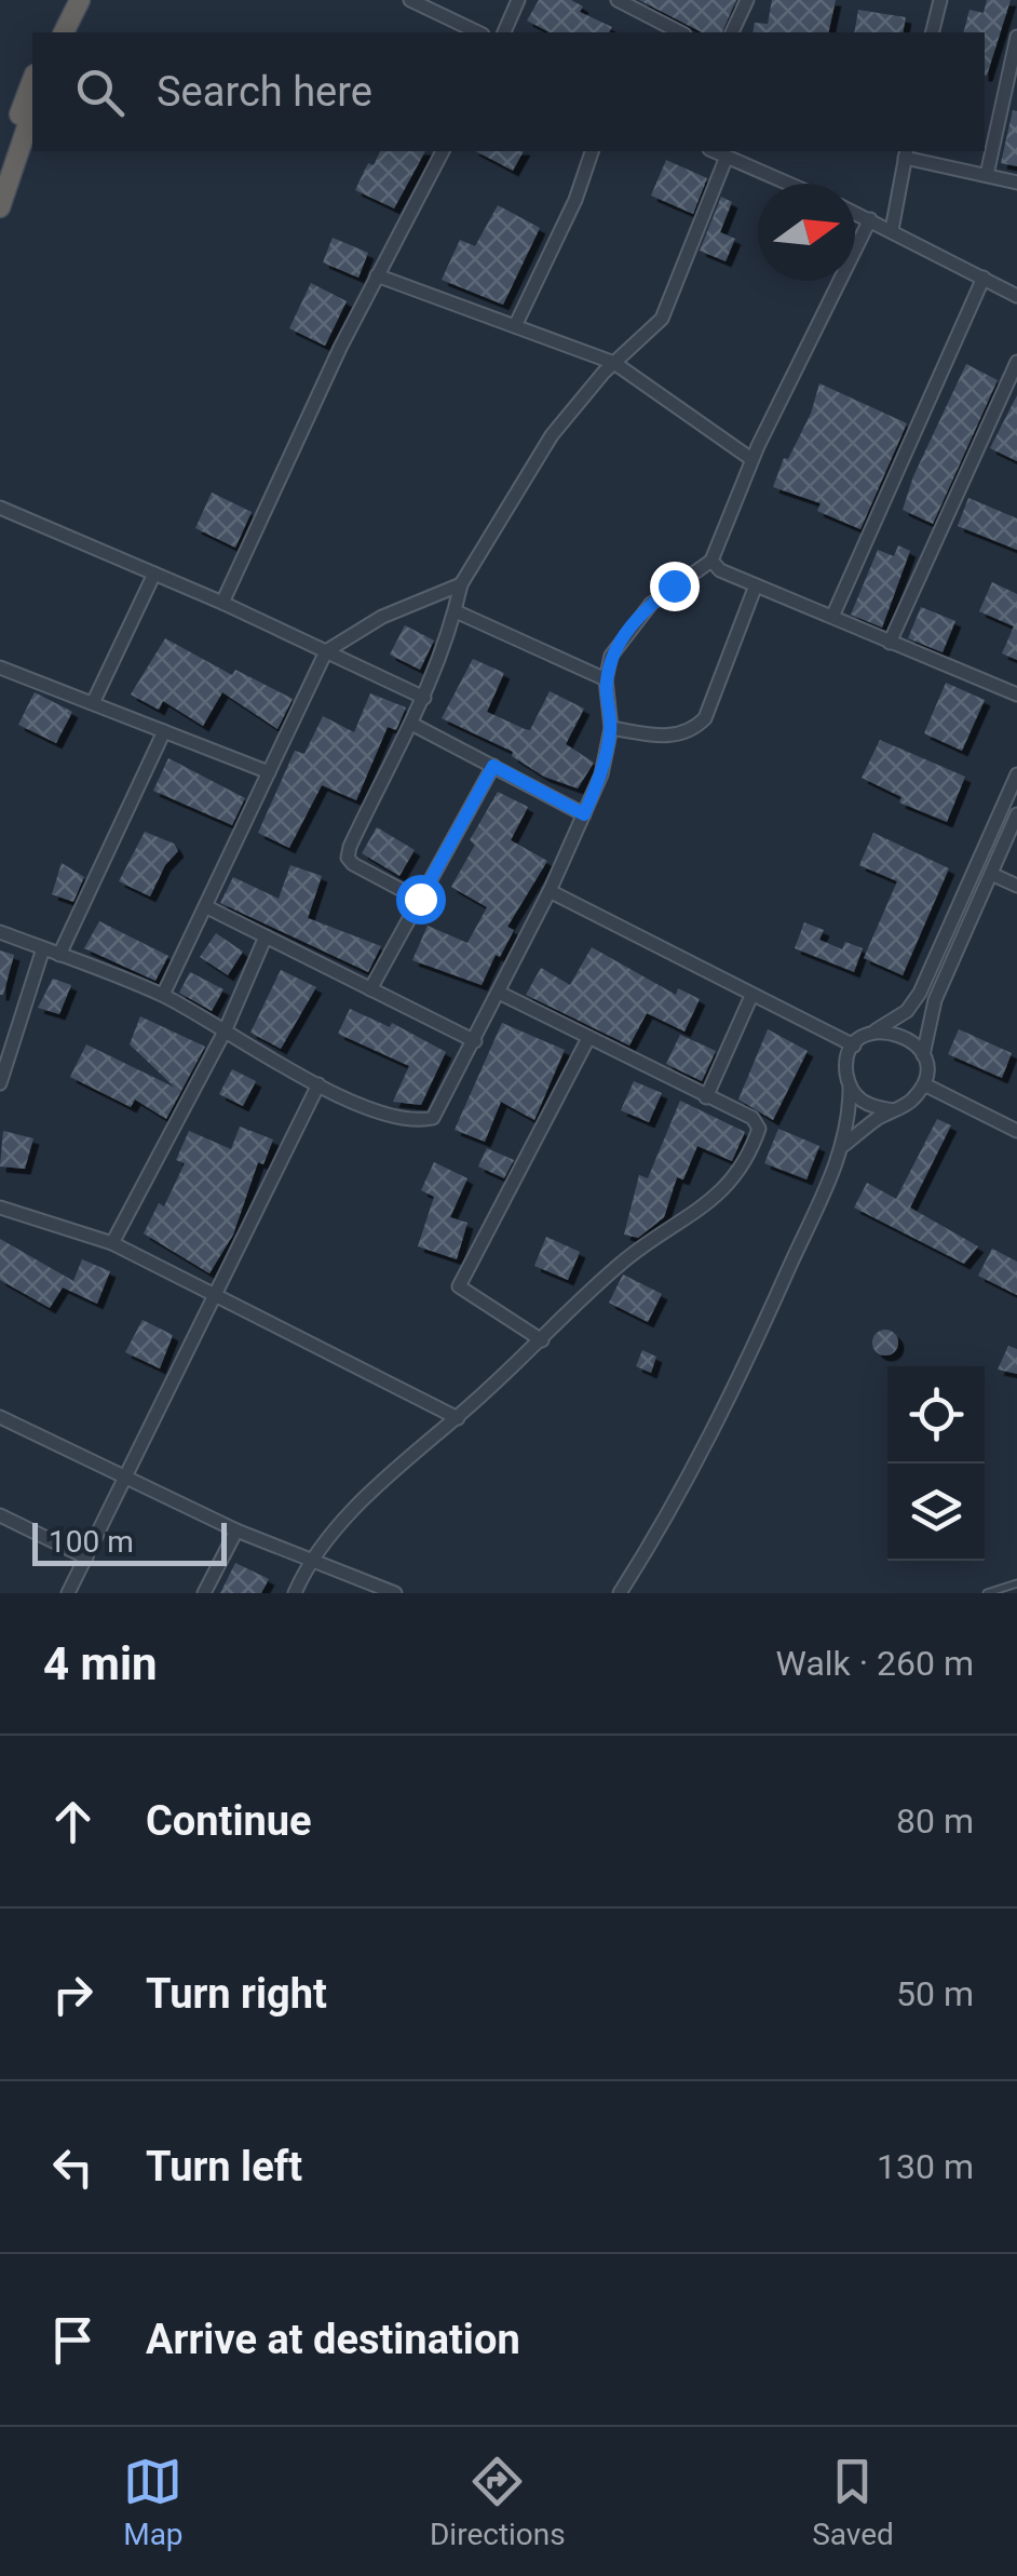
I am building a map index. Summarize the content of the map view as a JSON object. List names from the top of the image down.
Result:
{
  "scale_bar": "100 m",
  "north": "right",
  "page": {
    "search": "Search here",
    "scale": "100 m",
    "heading": ["4 min", "Walk · 260 m"],
    "list": [
      ["Continue", "80 m"],
      ["Turn right", "50 m"],
      ["Turn left", "130 m"],
      "Arrive at destination"
    ],
    "nav": ["Map", "Directions", "Saved"]
  }
}
